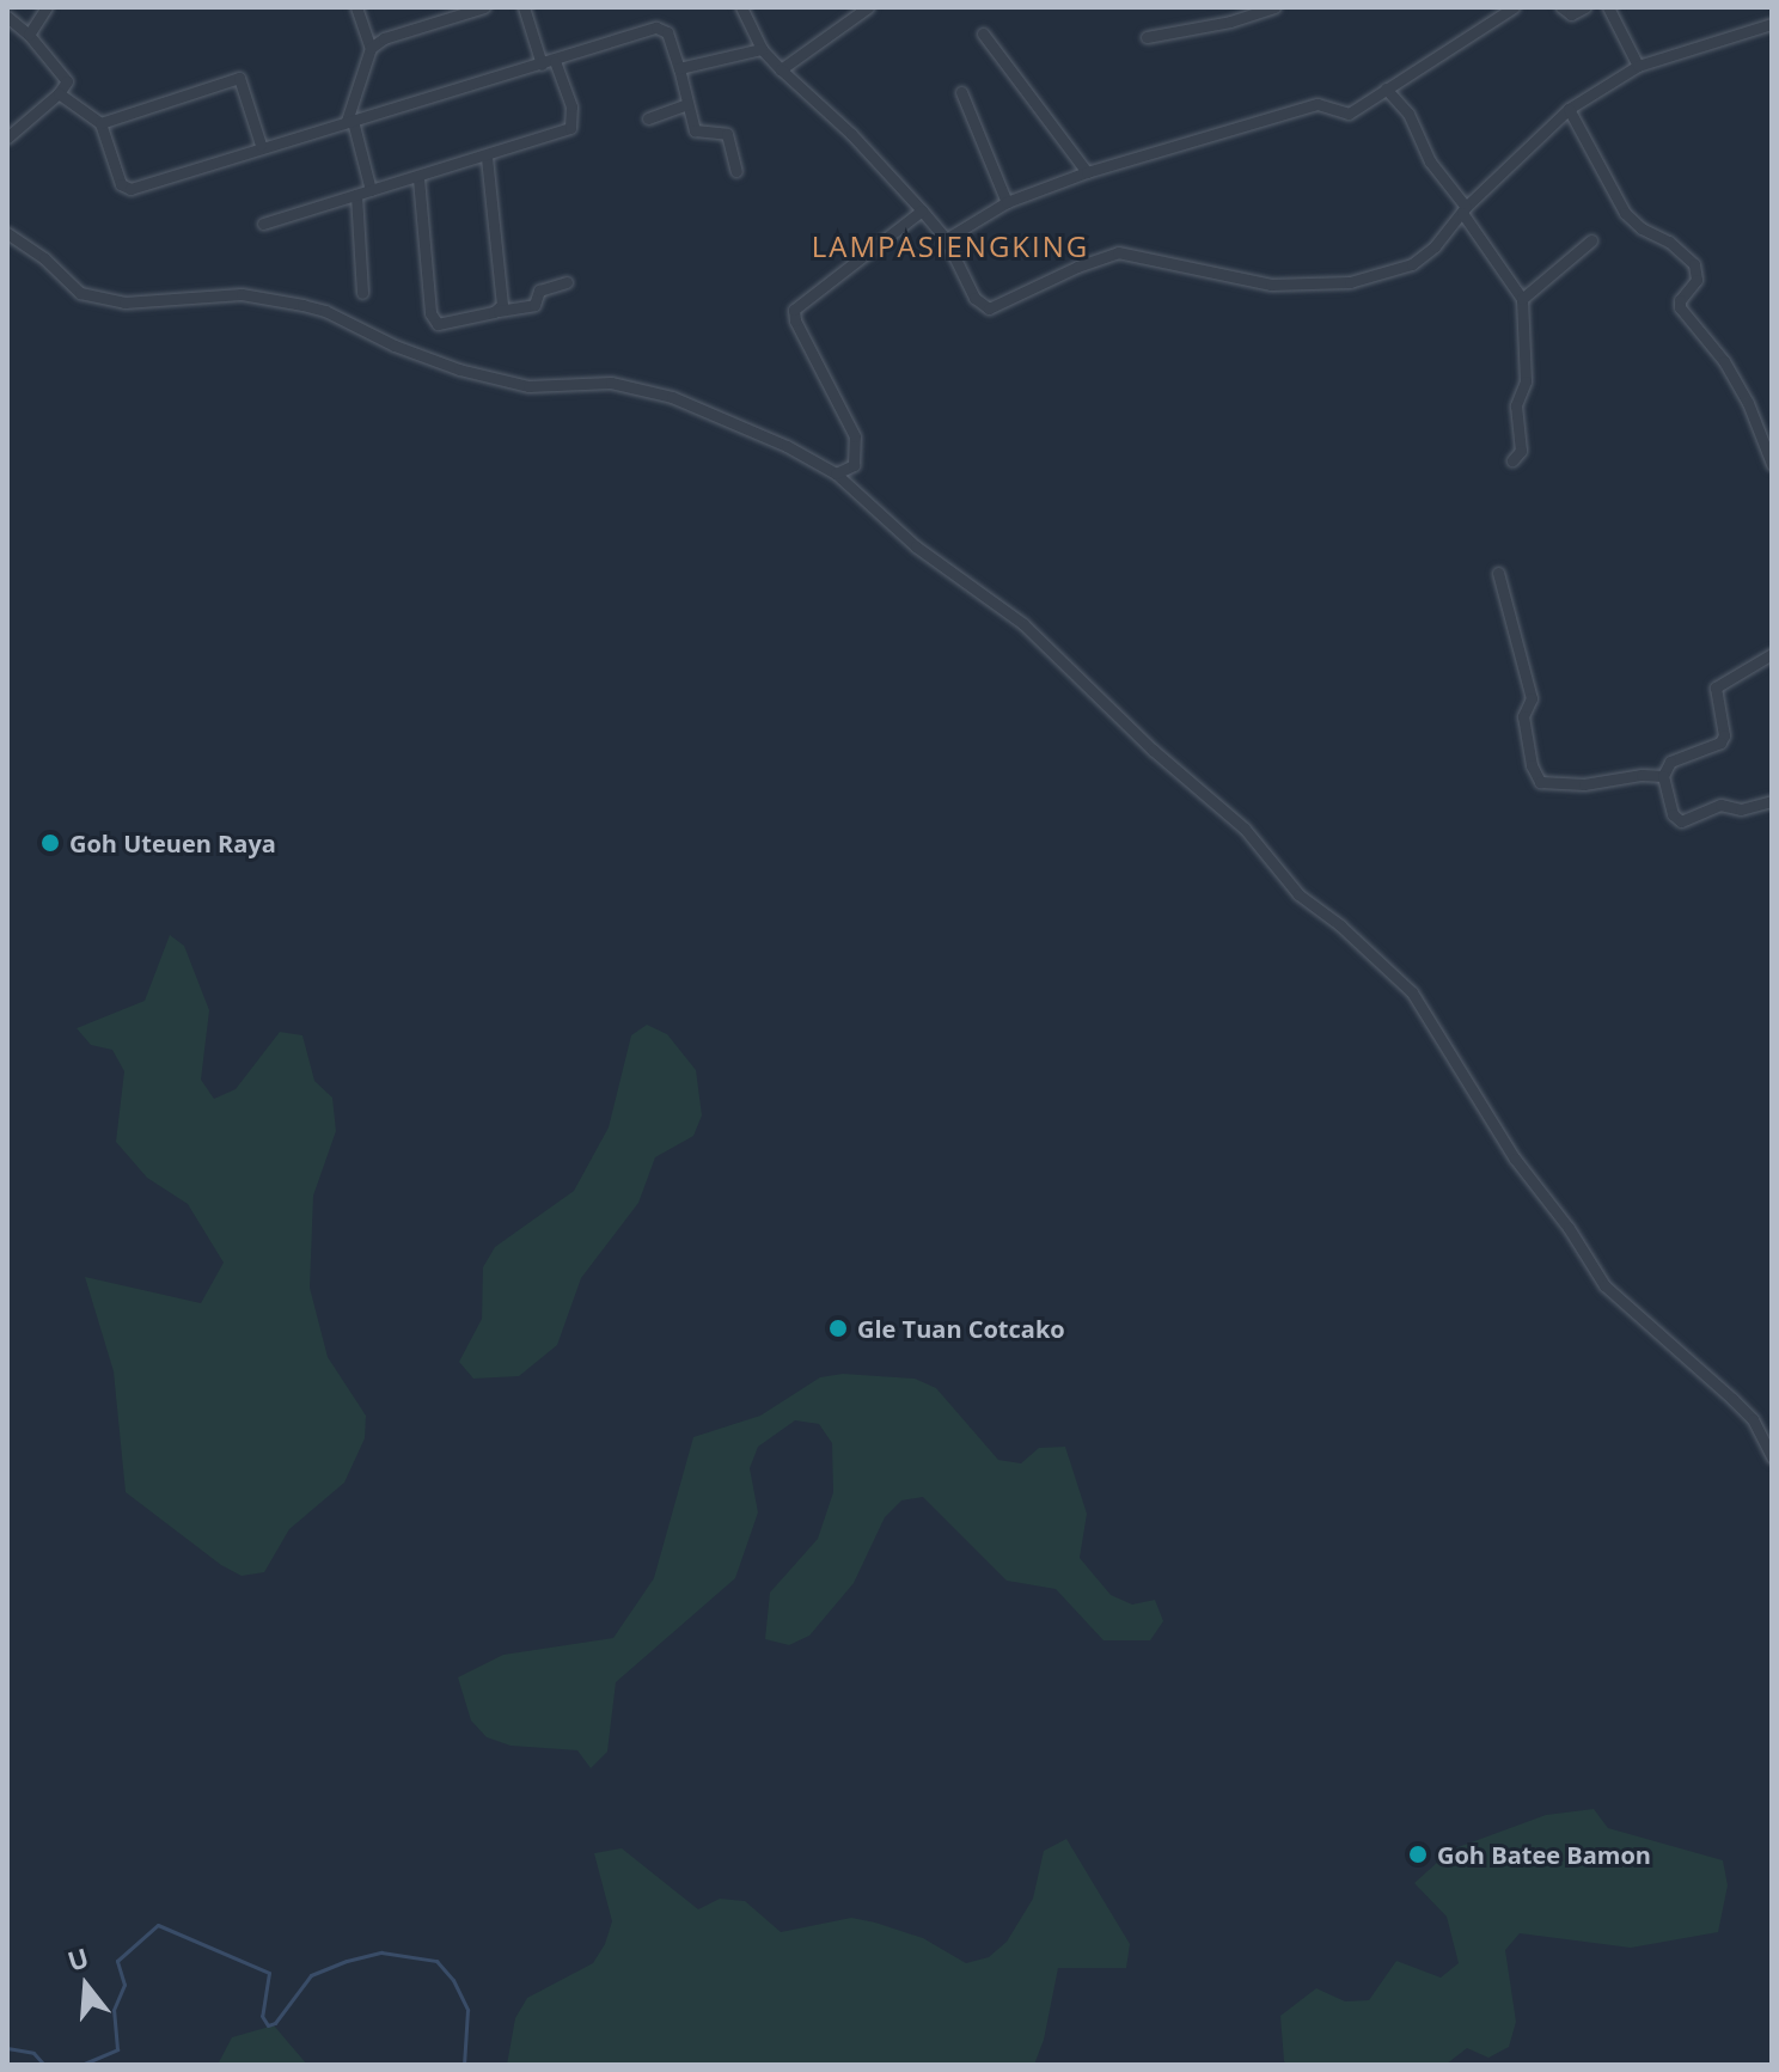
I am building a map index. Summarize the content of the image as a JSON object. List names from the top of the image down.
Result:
{
  "districts": ["LAMPASIENGKING"],
  "places": ["Goh Uteuen Raya", "Gle Tuan Cotcako", "Goh Batee Bamon"],
  "north": "top"
}
